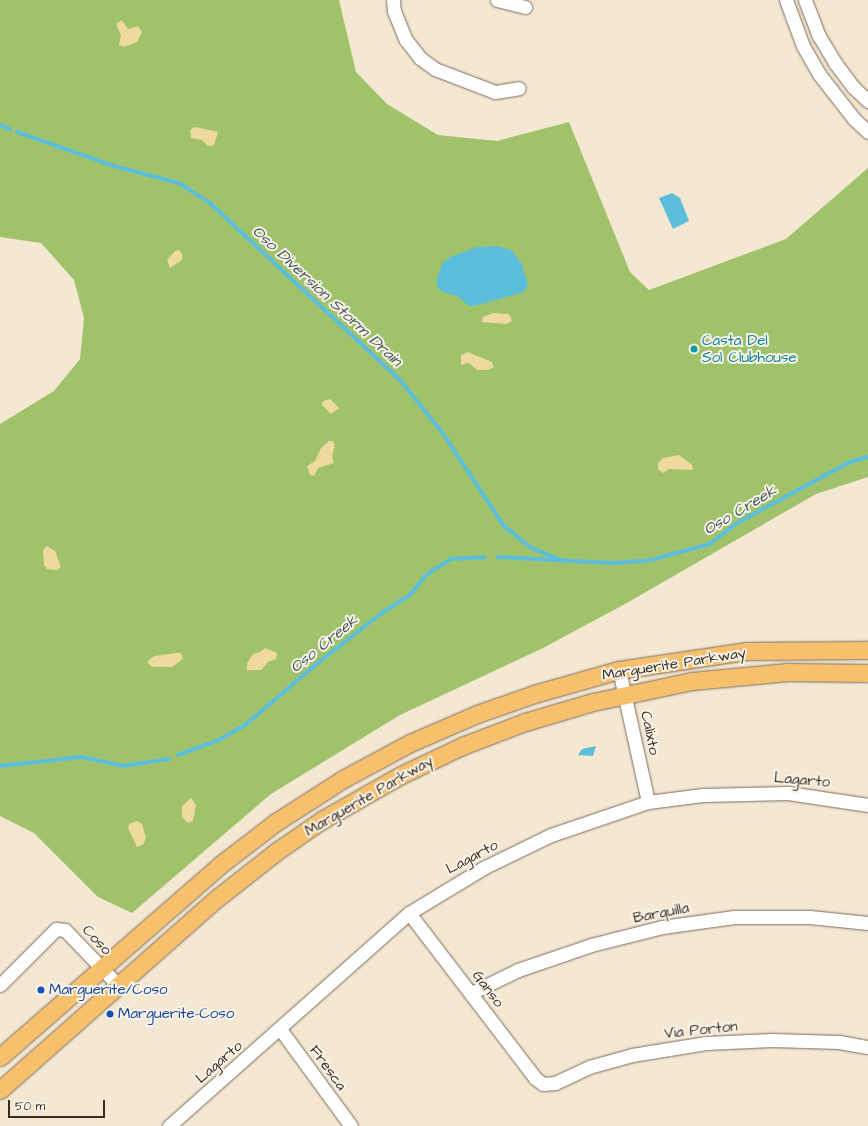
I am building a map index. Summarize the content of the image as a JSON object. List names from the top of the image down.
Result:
{
  "streets": {
    "main road": ["Marguerite Parkway"],
    "street": [
      "Calixto",
      "Lagarto",
      "Barquilla",
      "Coso",
      "Ganso",
      "Via Porton",
      "Fresca"
    ]
  },
  "crossings": [
    ["Marguerite Parkway", "Calixto"],
    ["Marguerite Parkway", "Coso"],
    ["Calixto", "Lagarto"],
    ["Lagarto", "Ganso"],
    ["Lagarto", "Fresca"],
    ["Barquilla", "Ganso"],
    ["Ganso", "Via Porton"]
  ],
  "water": ["Oso Diversion Storm Drain", "Oso Creek"],
  "places": ["Casta Del Sol Clubhouse", "Marguerite/Coso", "Marguerite-Coso"],
  "scale_bar": "50 m"
}
